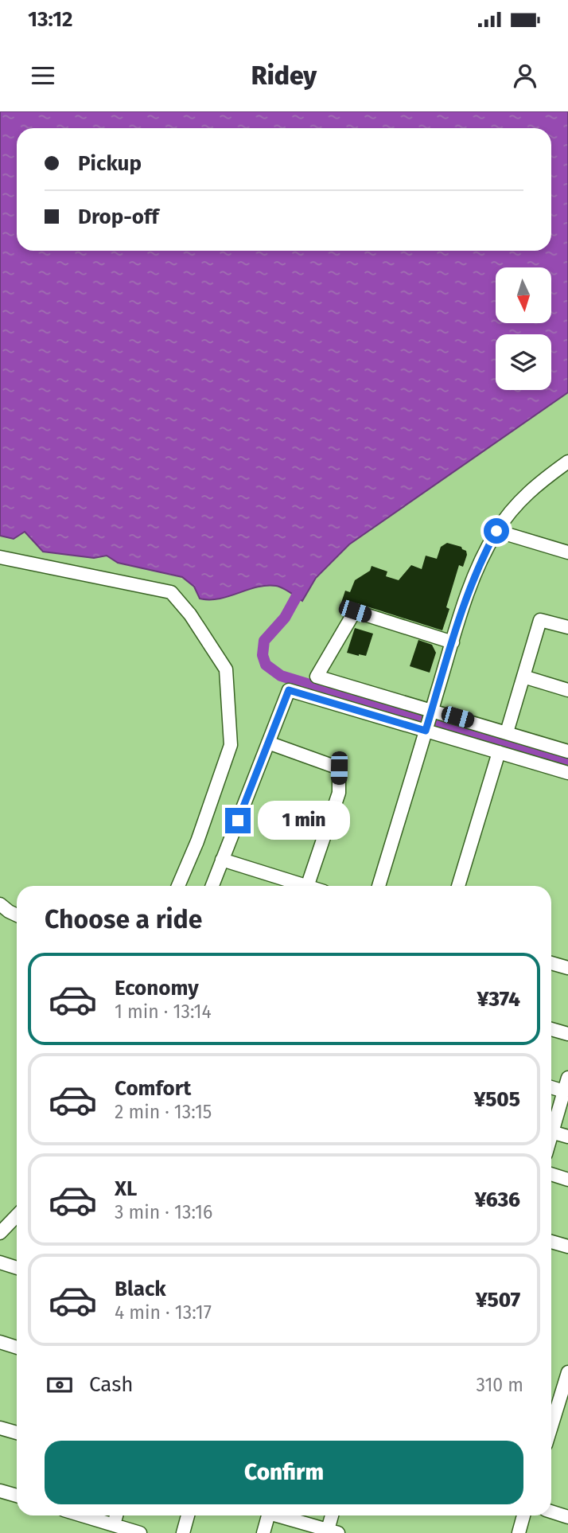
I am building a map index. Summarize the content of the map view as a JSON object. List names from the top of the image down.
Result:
{
  "north": "bottom",
  "page": {
    "status": "13:12",
    "header": "Ridey",
    "banner": ["Pickup", "Drop-off"],
    "bubble": "1 min",
    "heading": "Choose a ride",
    "list": [
      {
        "name": "Economy",
        "note": "1 min · 13:14",
        "value": "¥374"
      },
      {
        "name": "Comfort",
        "note": "2 min · 13:15",
        "value": "¥505"
      },
      {
        "name": "XL",
        "note": "3 min · 13:16",
        "value": "¥636"
      },
      {
        "name": "Black",
        "note": "4 min · 13:17",
        "value": "¥507"
      }
    ],
    "pay": ["Cash", "310 m"],
    "buttons": "Confirm"
  }
}
